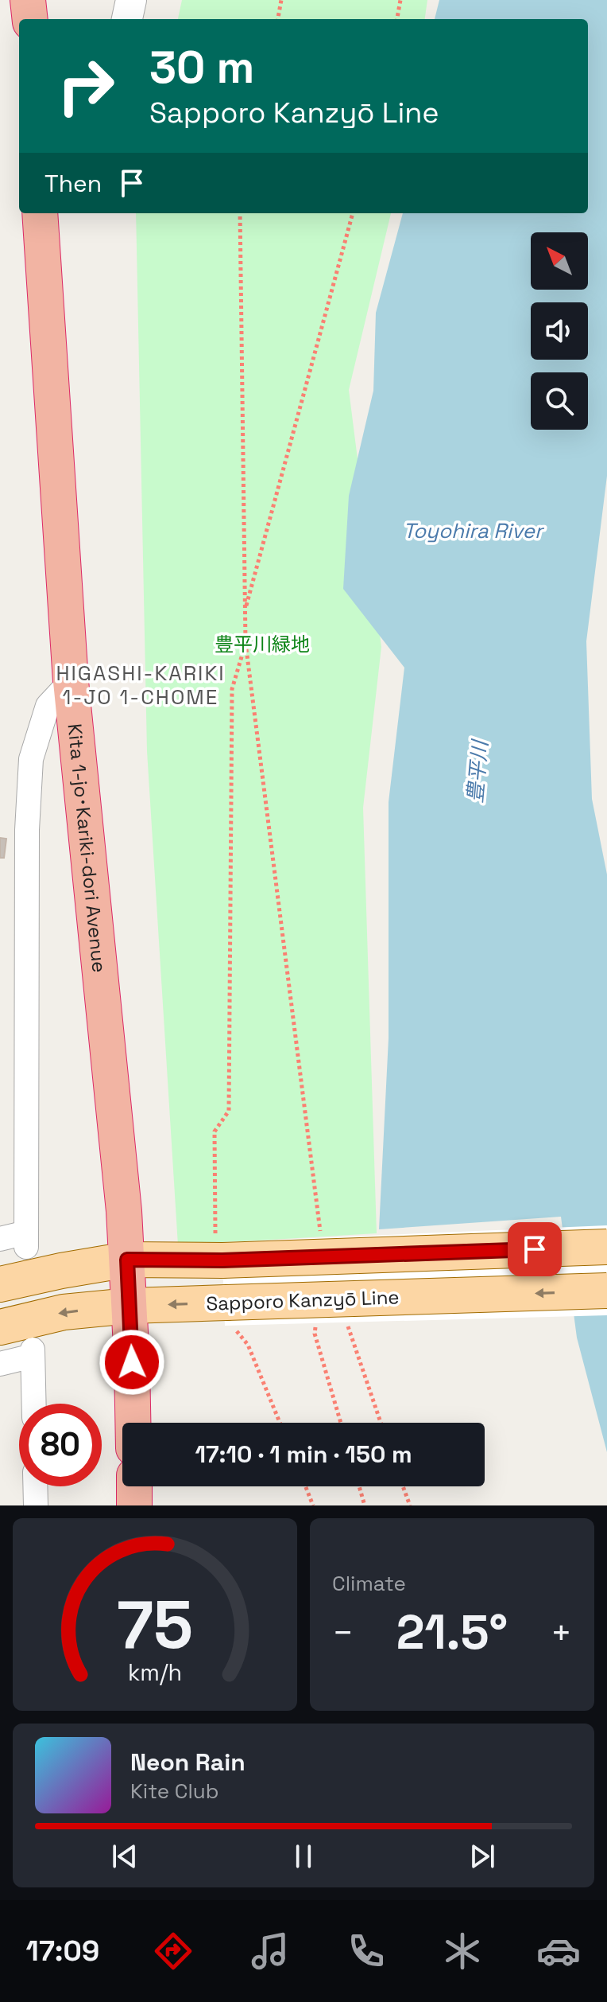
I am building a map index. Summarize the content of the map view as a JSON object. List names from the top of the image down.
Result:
{
  "streets": {
    "highway": ["Kita 1-jo･Kariki-dori Avenue"],
    "main road": ["Sapporo Kanzyō Line"]
  },
  "crossings": [
    ["Kita 1-jo･Kariki-dori Avenue", "Sapporo Kanzyō Line"]
  ],
  "districts": ["HIGASHI-KARIKI 1-JO 1-CHOME"],
  "water": ["Toyohira River", "豊平川"],
  "parks": ["豊平川緑地"],
  "north": "top left",
  "page": {
    "turn": ["30 m", "Sapporo Kanzyō Line"],
    "then": "Then",
    "limit": "80",
    "trip": "17:10 · 1 min · 150 m",
    "tile": "Climate",
    "heat": ["−", "21.5°", "+"],
    "song": ["Neon Rain", "Kite Club"],
    "tabs": "17:09",
    "gauge": ["75", "km/h"]
  }
}
